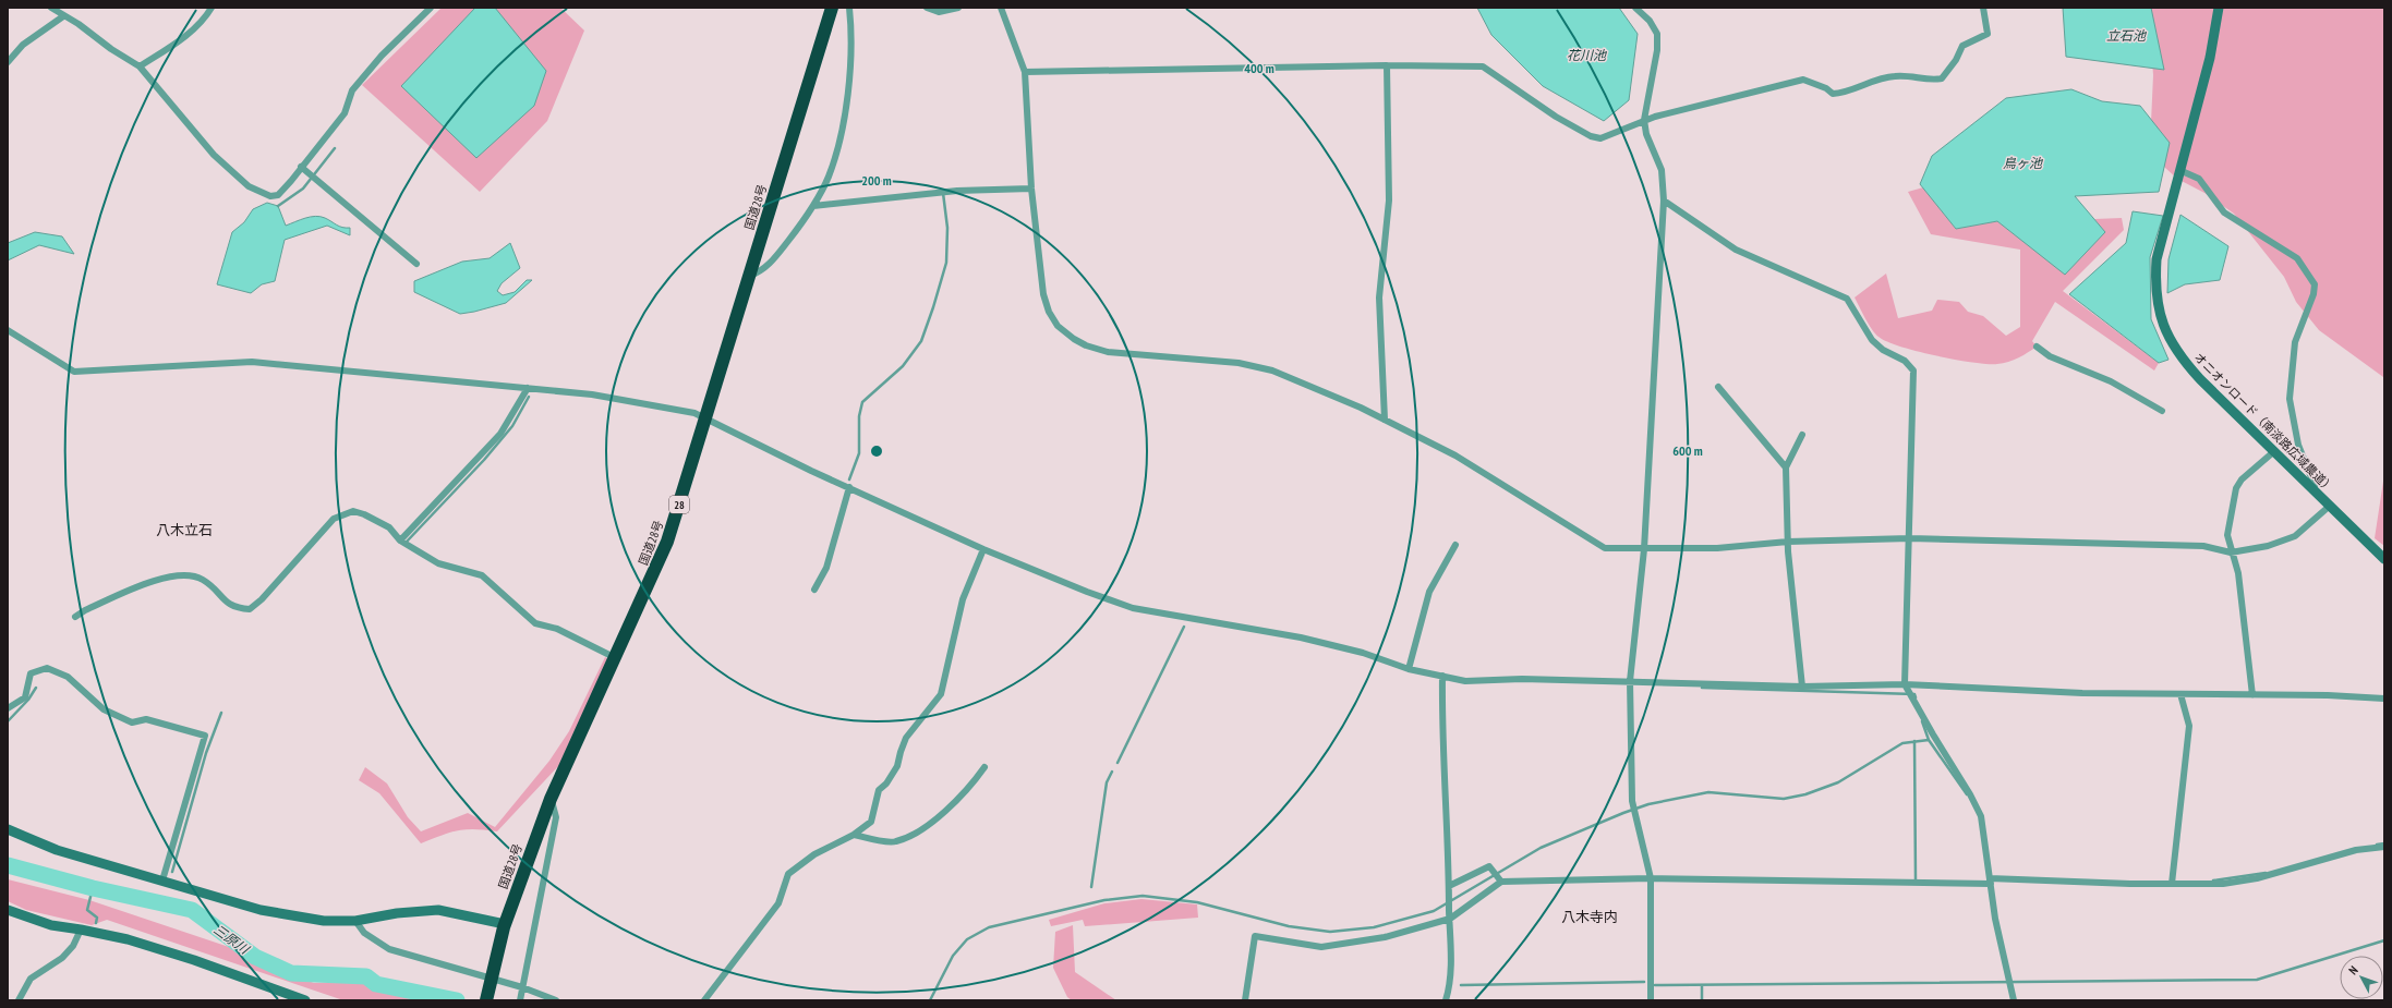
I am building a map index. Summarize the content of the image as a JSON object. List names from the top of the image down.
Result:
{
  "streets": {
    "highway": ["国道28号", "28"],
    "street": ["オニオンロード（南淡路広域農道）"]
  },
  "districts": ["八木立石", "八木寺内"],
  "water": [
    "立石池",
    "花川池",
    "鳥ヶ池",
    "三原川"
  ],
  "north": "top left",
  "rings": ["400 m", "200 m", "600 m"]
}
